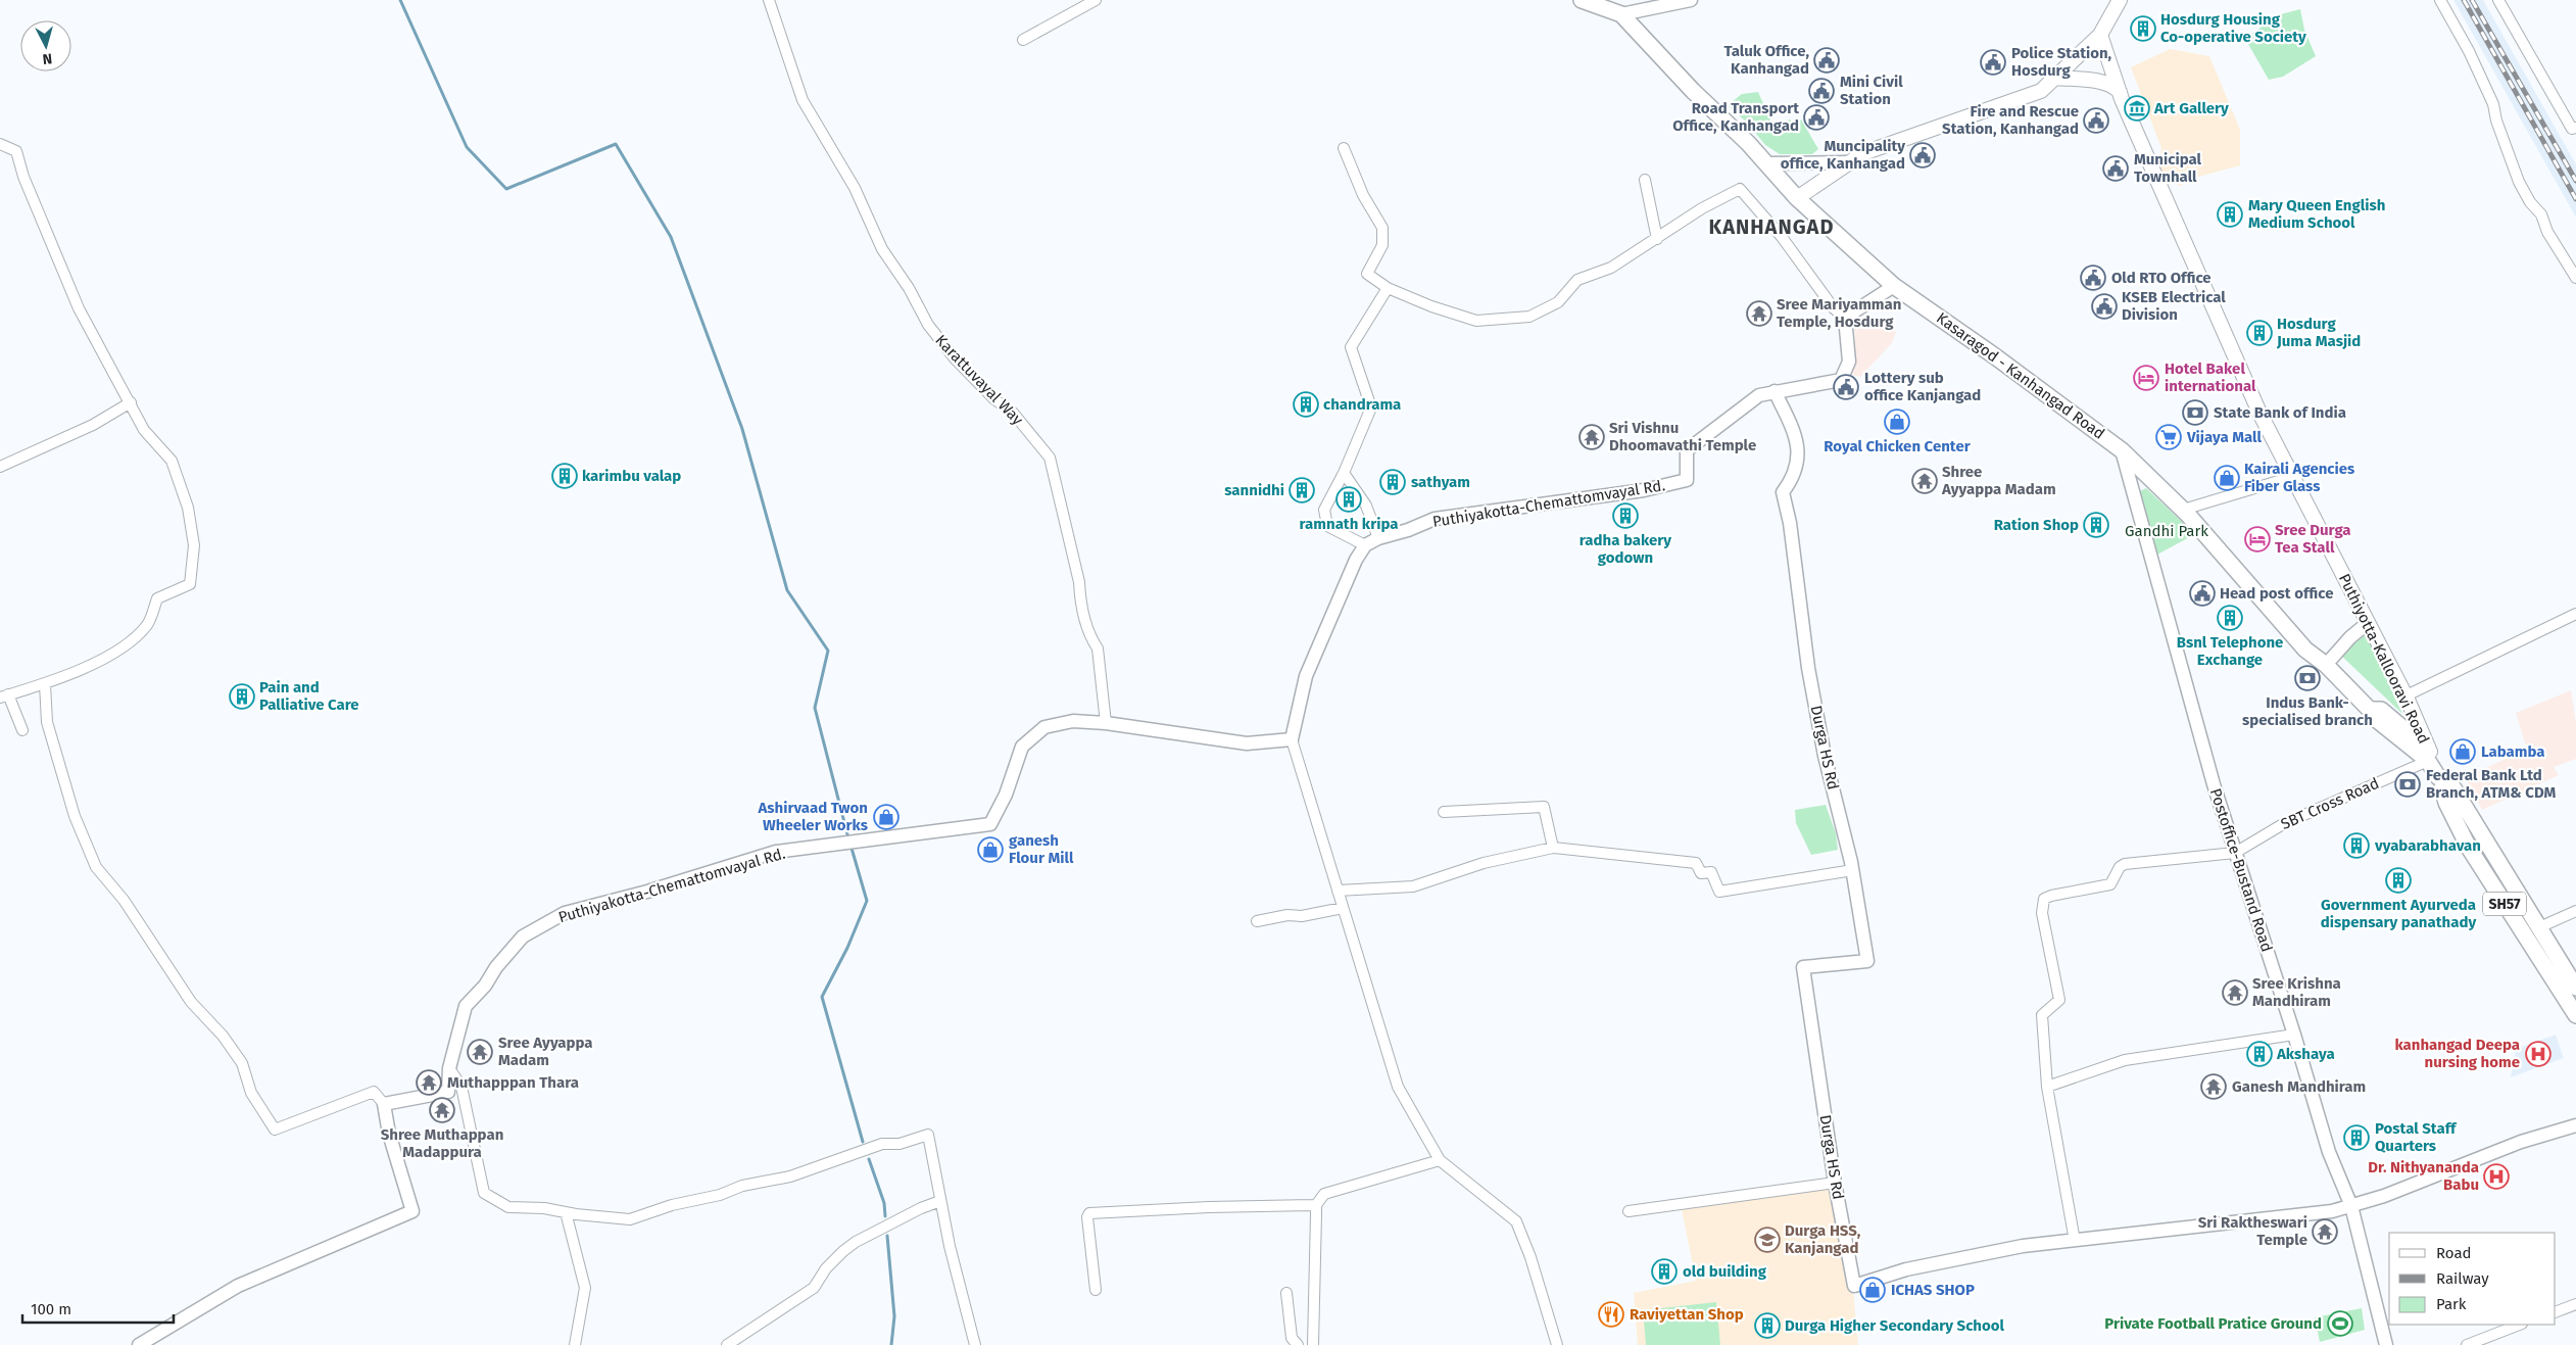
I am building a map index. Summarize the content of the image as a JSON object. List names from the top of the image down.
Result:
{
  "streets": {
    "main road": ["Kasaragod - Kanhangad Road", "Puthiyotta-Kallooravi Road", "SH57"],
    "street": [
      "Karattuvayal Way",
      "Puthiyakotta-Chemattomvayal Rd.",
      "Durga HS Rd",
      "SBT Cross Road",
      "Postoffice-Bustand Road"
    ]
  },
  "crossings": [
    ["Kasaragod - Kanhangad Road", "Puthiyotta-Kallooravi Road"],
    ["Kasaragod - Kanhangad Road", "SBT Cross Road"],
    ["Kasaragod - Kanhangad Road", "Postoffice-Bustand Road"],
    ["Kasaragod - Kanhangad Road", "SH57"],
    ["Karattuvayal Way", "Puthiyakotta-Chemattomvayal Rd."],
    ["Puthiyakotta-Chemattomvayal Rd.", "Durga HS Rd"],
    ["Puthiyotta-Kallooravi Road", "SBT Cross Road"],
    ["Puthiyotta-Kallooravi Road", "SH57"],
    ["Durga HS Rd", "Postoffice-Bustand Road"],
    ["SBT Cross Road", "Postoffice-Bustand Road"],
    ["SBT Cross Road", "SH57"]
  ],
  "districts": ["KANHANGAD"],
  "parks": ["Gandhi Park"],
  "places": {
    "building": [
      "Hosdurg Housing Co-operative Society",
      "Mary Queen English Medium School",
      "Hosdurg Juma Masjid",
      "chandrama",
      "karimbu valap",
      "sathyam",
      "sannidhi",
      "ramnath kripa",
      "radha bakery godown",
      "Ration Shop",
      "Bsnl Telephone Exchange",
      "Pain and Palliative Care",
      "vyabarabhavan",
      "Government Ayurveda dispensary panathady",
      "Akshaya",
      "Postal Staff Quarters",
      "old building",
      "Durga Higher Secondary School"
    ],
    "public building": [
      "Taluk Office, Kanhangad",
      "Police Station, Hosdurg",
      "Mini Civil Station",
      "Road Transport Office, Kanhangad",
      "Fire and Rescue Station, Kanhangad",
      "Muncipality office, Kanhangad",
      "Municipal Townhall",
      "Old RTO Office",
      "KSEB Electrical Division",
      "Lottery sub office Kanjangad",
      "Head post office"
    ],
    "museum": ["Art Gallery"],
    "temple": [
      "Sree Mariyamman Temple, Hosdurg",
      "Sri Vishnu Dhoomavathi Temple",
      "Shree Ayyappa Madam",
      "Sree Krishna Mandhiram",
      "Sree Ayyappa Madam",
      "Muthapppan Thara",
      "Ganesh Mandhiram",
      "Shree Muthappan Madappura",
      "Sri Raktheswari Temple"
    ],
    "hotel": ["Hotel Bakel international", "Sree Durga Tea Stall"],
    "bank": ["State Bank of India", "Indus Bank- specialised branch", "Federal Bank Ltd Branch, ATM& CDM"],
    "shop": [
      "Royal Chicken Center",
      "Kairali Agencies Fiber Glass",
      "Labamba",
      "Ashirvaad Twon Wheeler Works",
      "ganesh Flour Mill",
      "ICHAS SHOP"
    ],
    "supermarket": ["Vijaya Mall"],
    "hospital": ["kanhangad Deepa nursing home", "Dr. Nithyananda Babu"],
    "school or university": ["Durga HSS, Kanjangad"],
    "restaurant": ["Raviyettan Shop"],
    "sports": ["Private Football Pratice Ground"]
  },
  "legend": ["Road", "Railway", "Park"],
  "scale_bar": "100 m",
  "north": "bottom"
}
